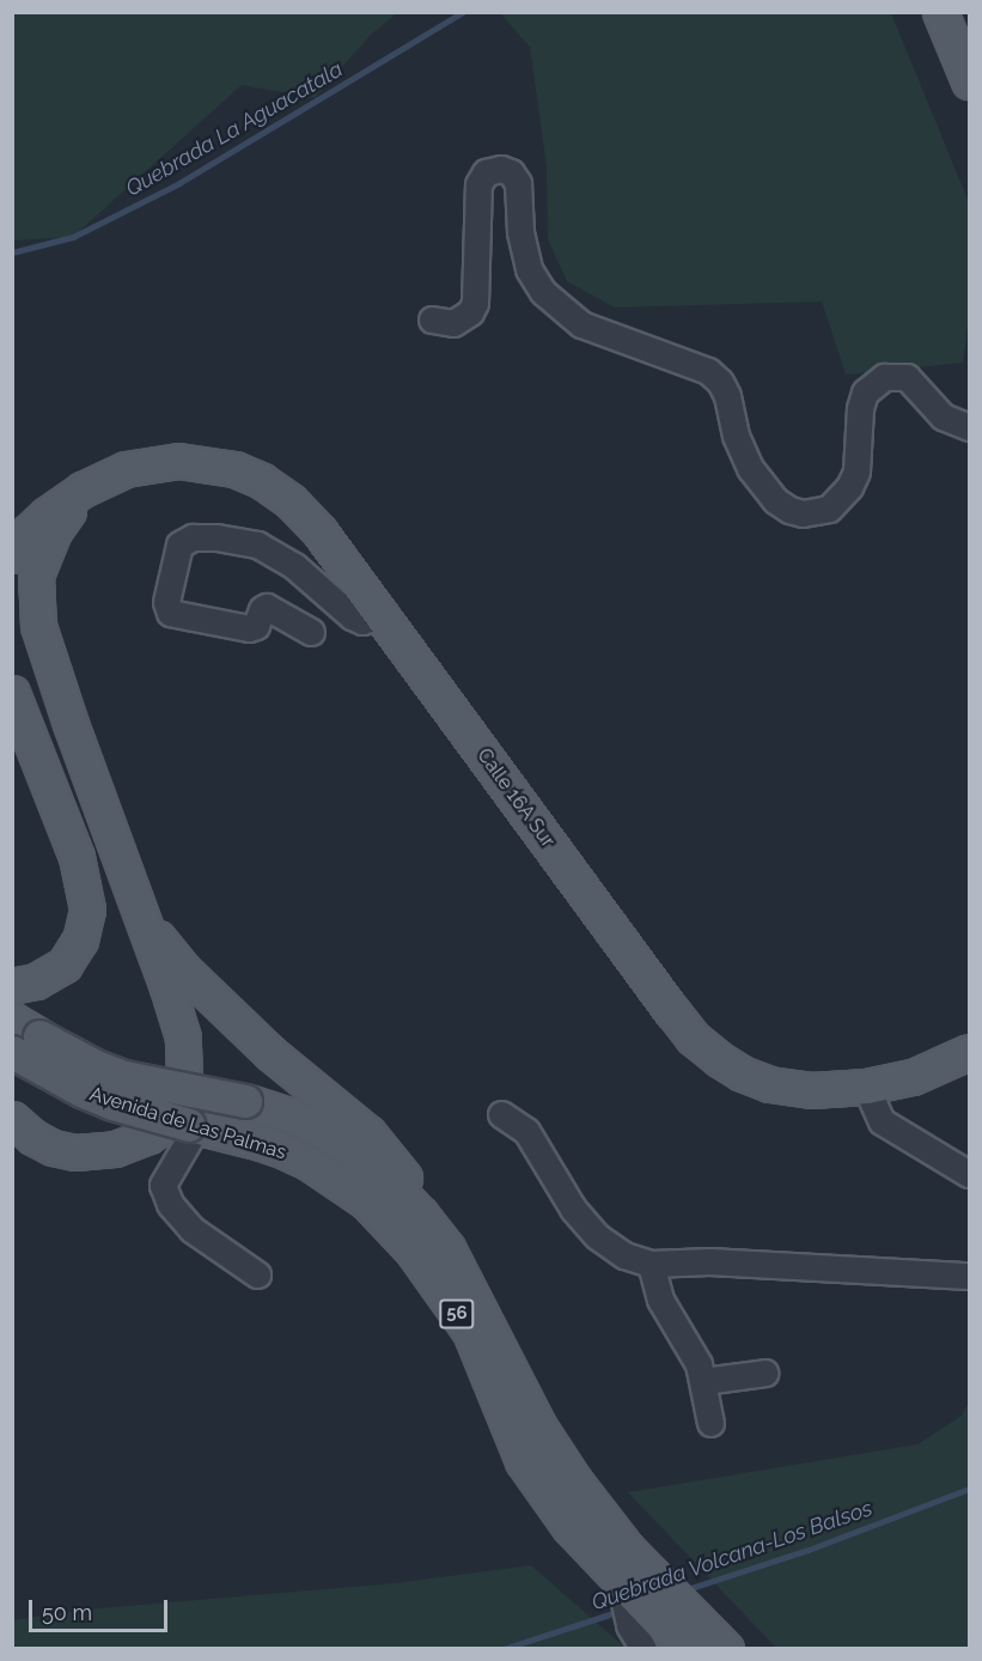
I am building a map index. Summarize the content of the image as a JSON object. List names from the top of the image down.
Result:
{
  "streets": {
    "main road": ["Calle 16A Sur", "Avenida de Las Palmas", "56"]
  },
  "water": ["Quebrada La Aguacatala", "Quebrada Volcana-Los Balsos"],
  "scale_bar": "50 m"
}
